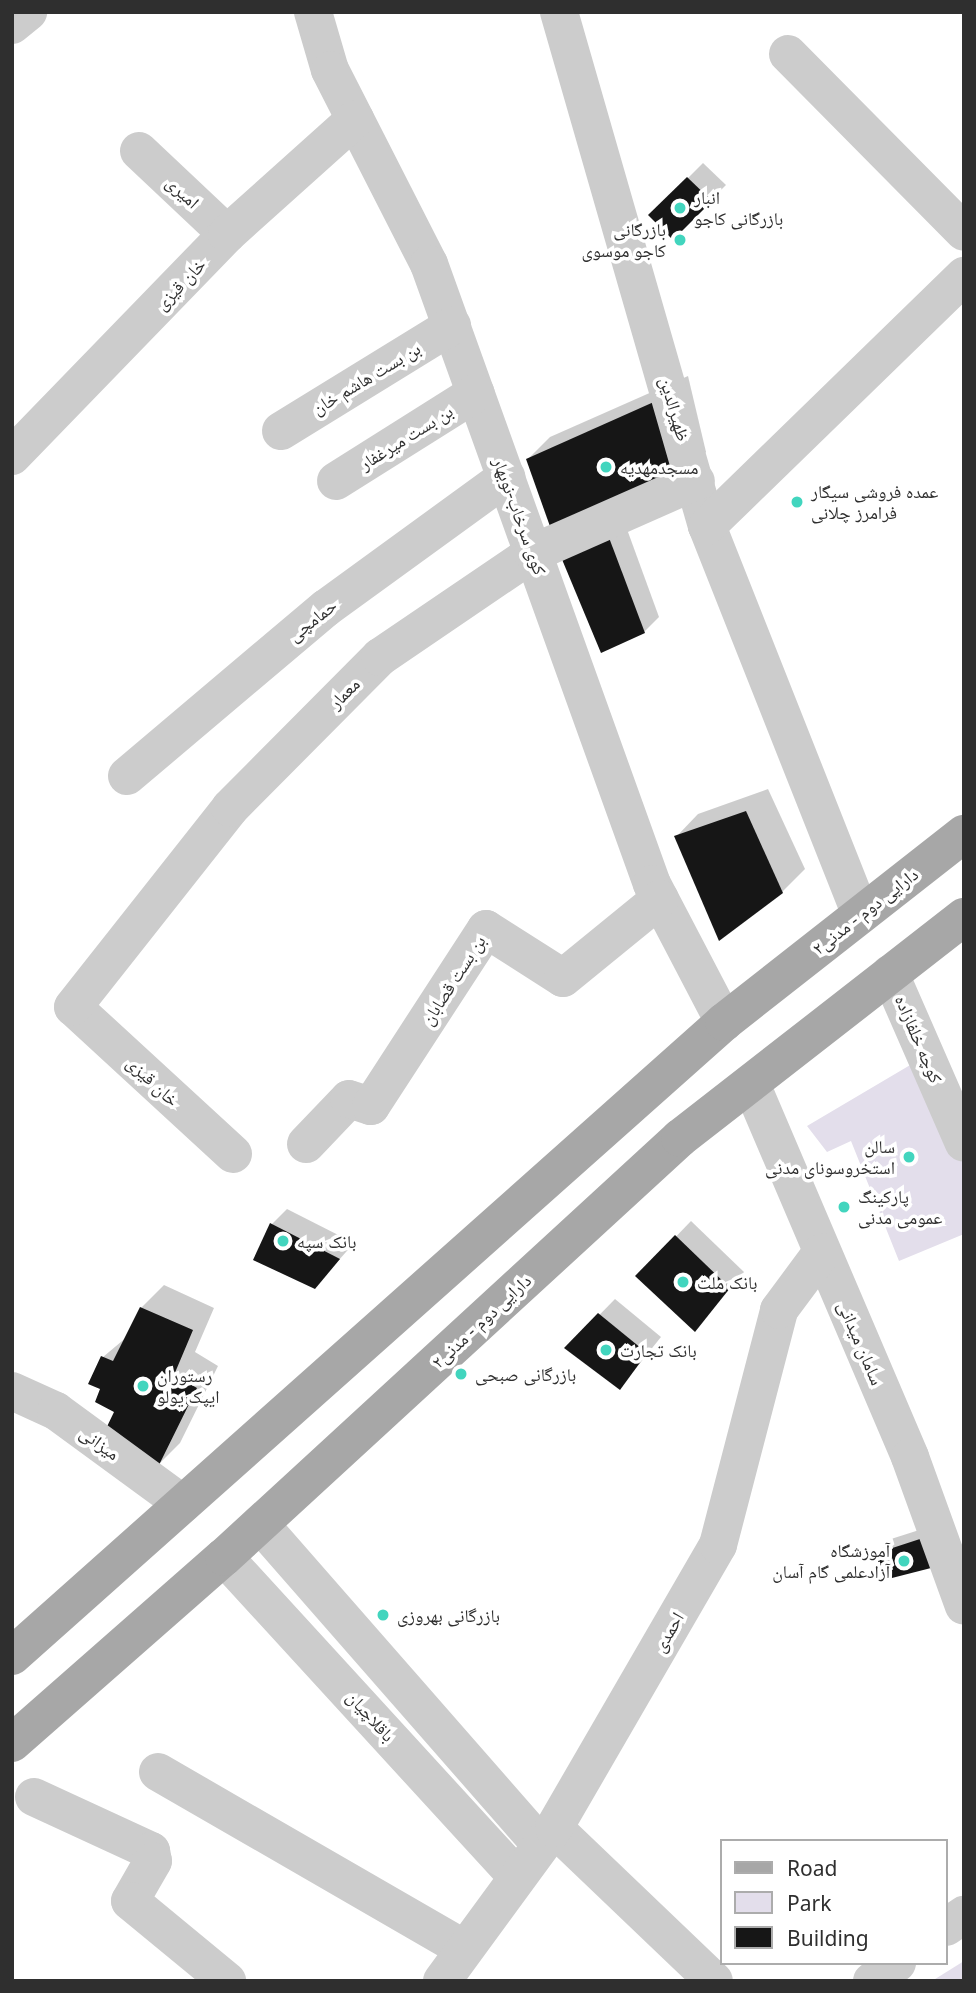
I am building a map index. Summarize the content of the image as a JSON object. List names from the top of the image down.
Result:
{
  "streets": {
    "main road": ["دارایی دوم - مدنی۲"],
    "street": [
      "امیری",
      "خان قیزی",
      "بن بست هاشم خان",
      "ظهیرالدین",
      "بن بست میرغفار",
      "کوی سرخاب-نوبهار",
      "حمامچی",
      "معمار",
      "بن بست قصابان",
      "کوچه خلفازاده",
      "سامان میدانی",
      "میزانی",
      "احمدی",
      "باقلاچیان"
    ]
  },
  "crossings": [
    ["امیری", "خان قیزی"],
    ["خان قیزی", "کوی سرخاب-نوبهار"],
    ["خان قیزی", "معمار"],
    ["بن بست هاشم خان", "کوی سرخاب-نوبهار"],
    ["ظهیرالدین", "معمار"],
    ["ظهیرالدین", "دارایی دوم - مدنی۲"],
    ["بن بست میرغفار", "کوی سرخاب-نوبهار"],
    ["کوی سرخاب-نوبهار", "حمامچی"],
    ["کوی سرخاب-نوبهار", "معمار"],
    ["کوی سرخاب-نوبهار", "دارایی دوم - مدنی۲"],
    ["کوی سرخاب-نوبهار", "بن بست قصابان"],
    ["دارایی دوم - مدنی۲", "کوچه خلفازاده"],
    ["دارایی دوم - مدنی۲", "سامان میدانی"],
    ["دارایی دوم - مدنی۲", "میزانی"],
    ["دارایی دوم - مدنی۲", "باقلاچیان"],
    ["سامان میدانی", "احمدی"],
    ["احمدی", "باقلاچیان"]
  ],
  "places": [
    "انبار بازرگانی کاجو",
    "بازرگانی کاجو موسوی",
    "مسجدمهدیه",
    "عمده فروشی سیگار فرامرز چلانی",
    "سالن استخروسونای مدنی",
    "پارکینگ عمومی مدنی",
    "بانک سپه",
    "بانک ملت",
    "بانک تجارت",
    "بازرگانی صبحی",
    "رستوران ایپک یولو",
    "آموزشگاه آزادعلمی گام آسان",
    "بازرگانی بهروزی"
  ],
  "legend": ["Road", "Park", "Building"]
}
